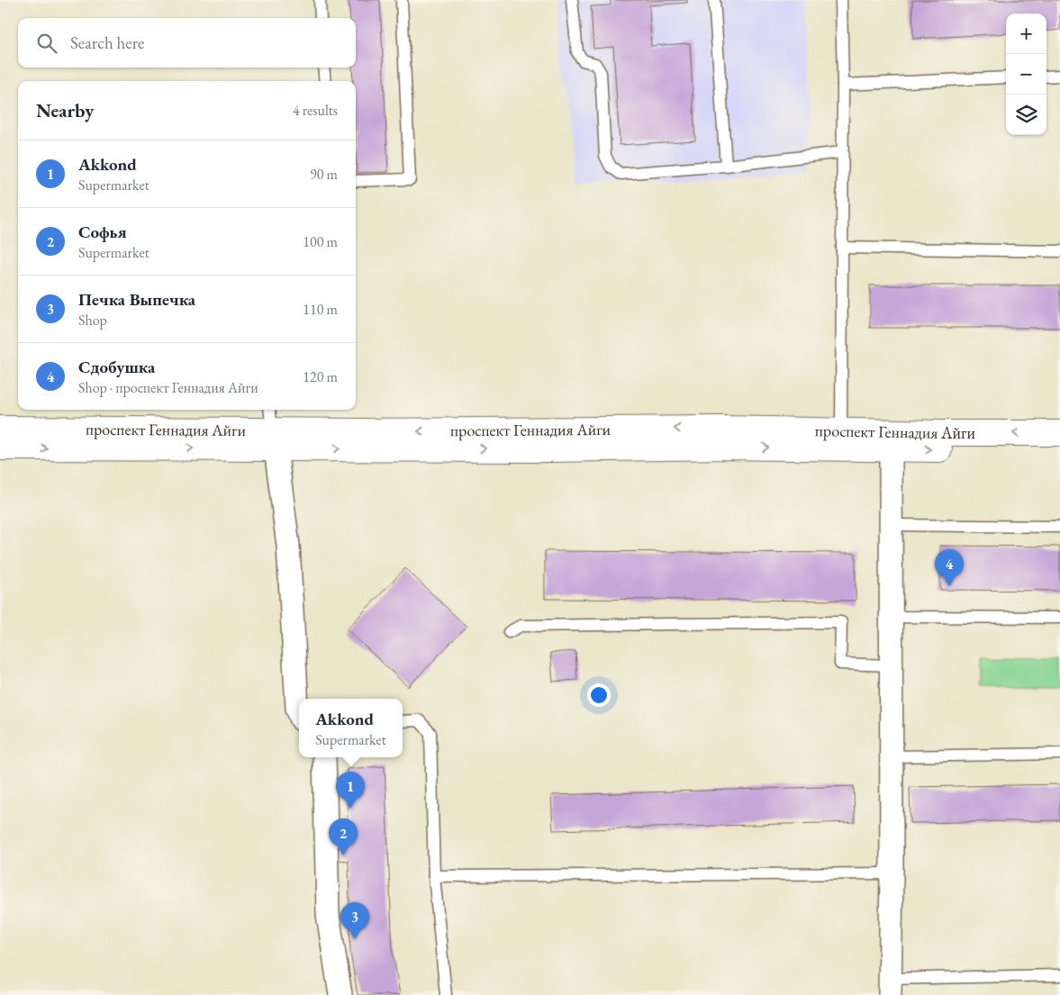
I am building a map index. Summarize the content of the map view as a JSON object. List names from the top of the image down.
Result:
{
  "streets": {
    "main road": ["проспект Геннадия Айги"]
  },
  "page": {
    "map_buttons": ["+", "−"],
    "search": "Search here",
    "heading": ["Nearby", "4 results"],
    "list": [
      {
        "mark": "1",
        "name": "Akkond",
        "note": "Supermarket",
        "value": "90 m"
      },
      {
        "mark": "2",
        "name": "Софья",
        "note": "Supermarket",
        "value": "100 m"
      },
      {
        "mark": "3",
        "name": "Печка Выпечка",
        "note": "Shop",
        "value": "110 m"
      },
      {
        "mark": "4",
        "name": "Сдобушка",
        "note": "Shop · проспект Геннадия Айги",
        "value": "120 m"
      }
    ],
    "pins": [
      "4",
      "1",
      "2",
      "3"
    ],
    "popup": ["Akkond", "Supermarket"]
  }
}
